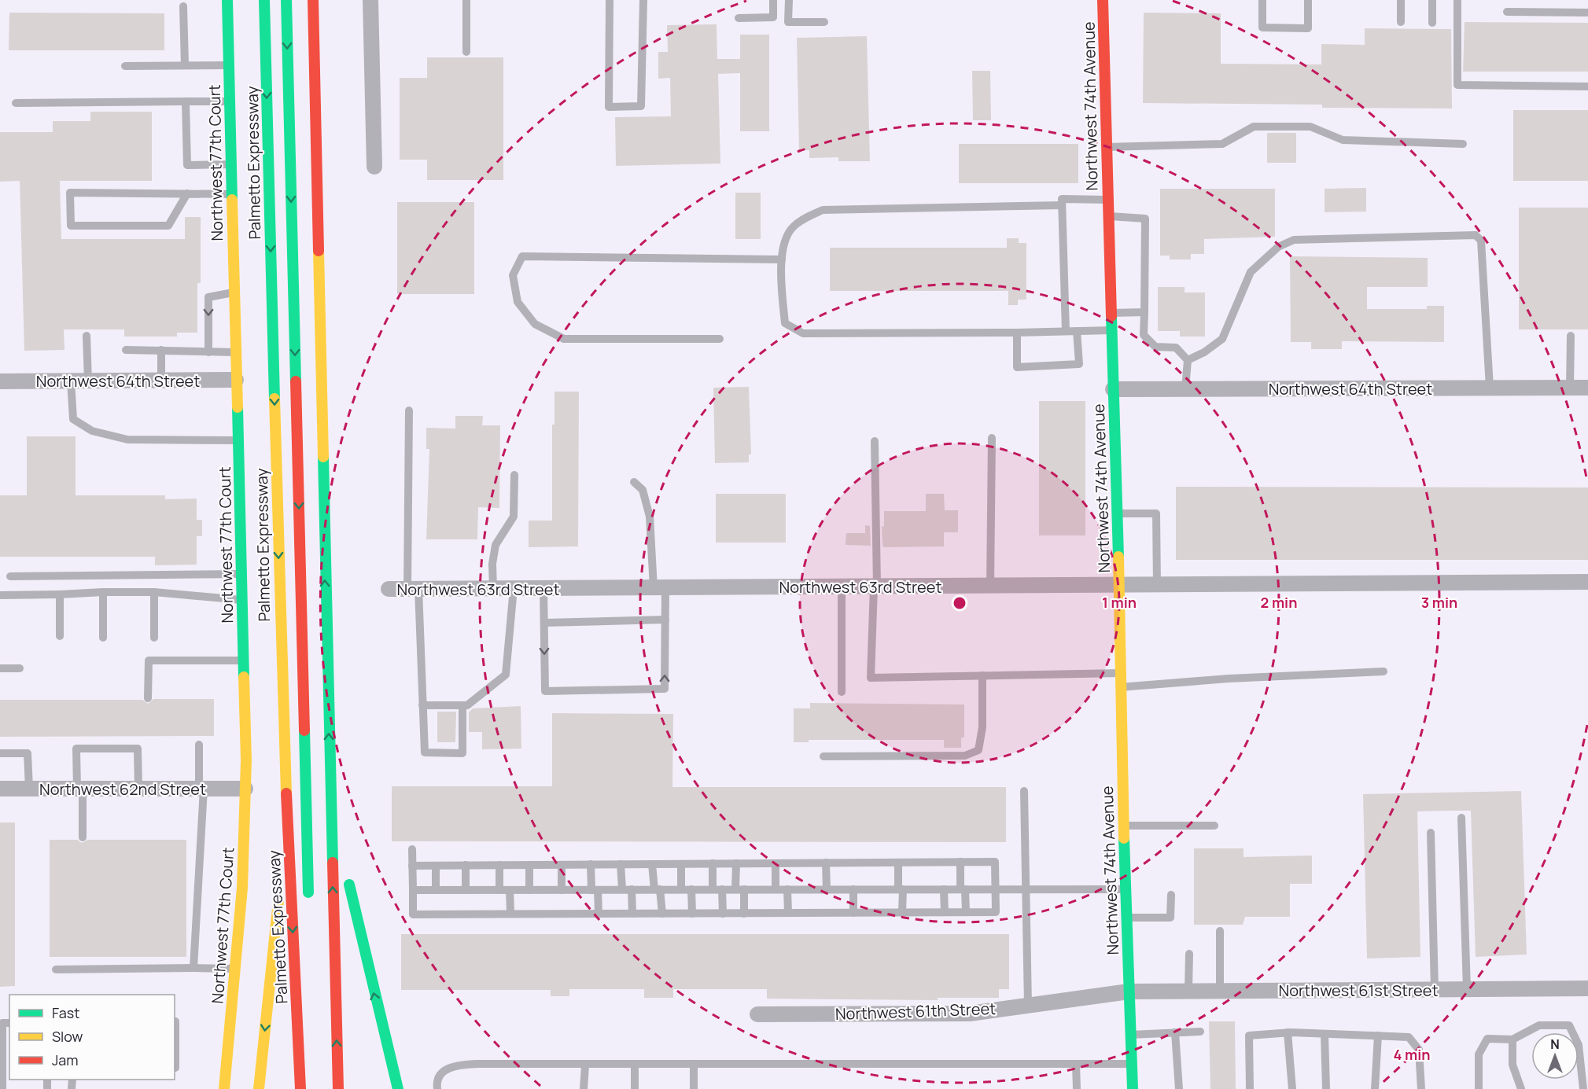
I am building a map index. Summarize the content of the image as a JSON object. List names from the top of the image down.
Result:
{
  "streets": {
    "main road": ["Northwest 74th Avenue", "Northwest 77th Court", "Palmetto Expressway"],
    "street": [
      "Northwest 64th Street",
      "Northwest 63rd Street",
      "Northwest 62nd Street",
      "Northwest 61st Street",
      "Northwest 61th Street"
    ]
  },
  "crossings": [
    ["Northwest 74th Avenue", "Northwest 64th Street"],
    ["Northwest 74th Avenue", "Northwest 63rd Street"],
    ["Northwest 74th Avenue", "Northwest 61st Street"],
    ["Northwest 74th Avenue", "Northwest 61th Street"],
    ["Northwest 77th Court", "Northwest 64th Street"],
    ["Northwest 77th Court", "Northwest 62nd Street"],
    ["Northwest 61st Street", "Northwest 61th Street"]
  ],
  "legend": ["Fast", "Slow", "Jam"],
  "north": "top",
  "rings": [
    "1 min",
    "2 min",
    "3 min",
    "4 min"
  ]
}
